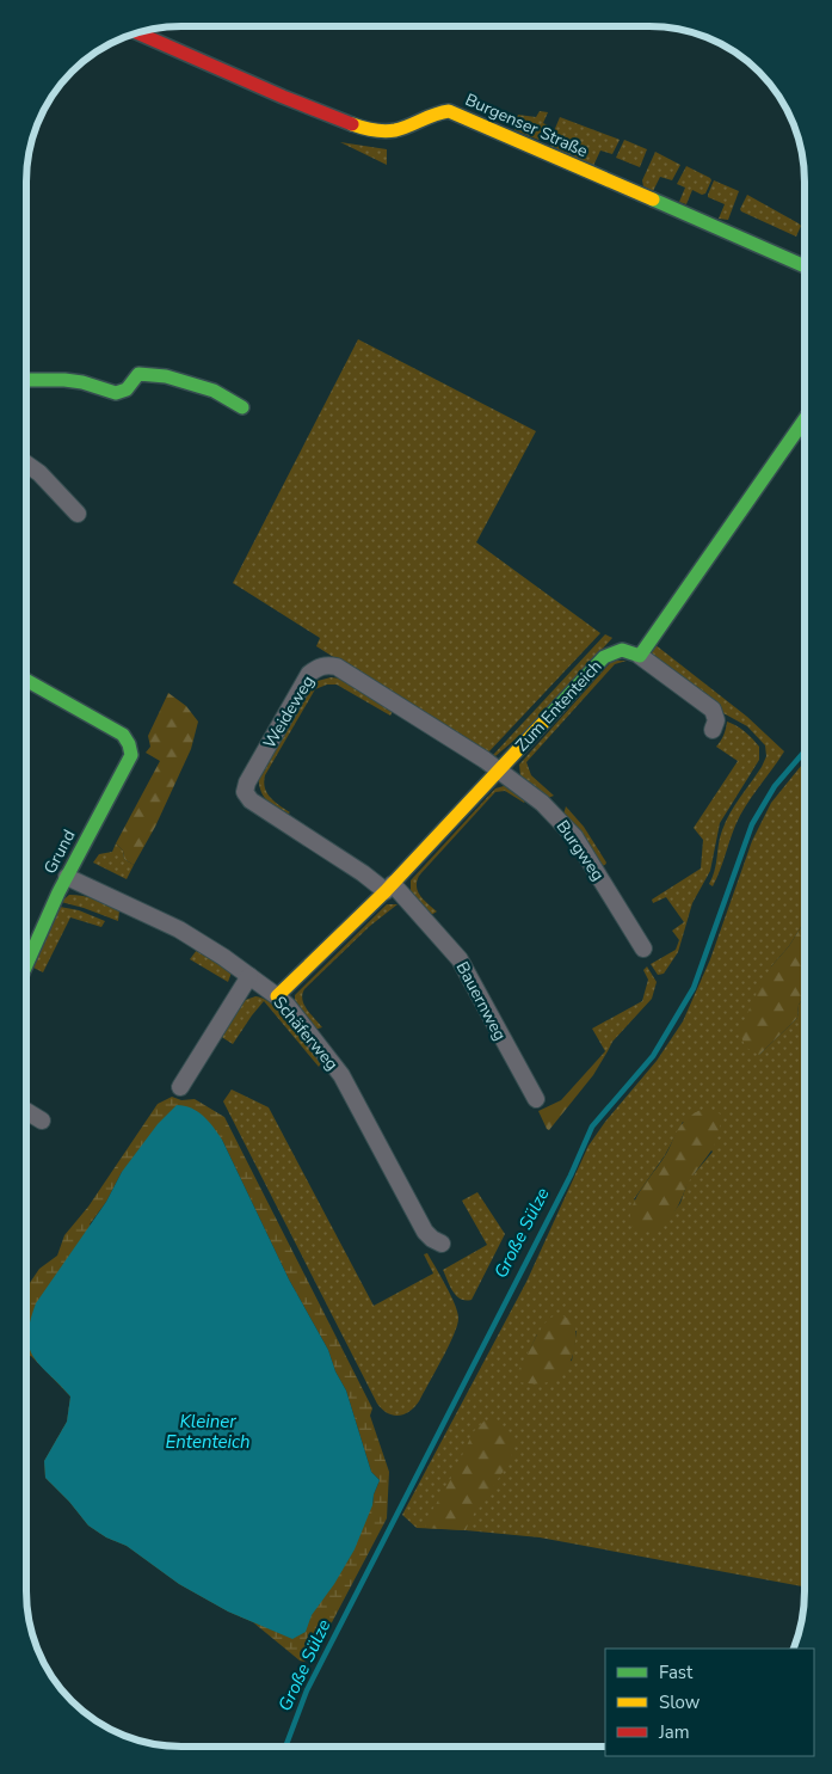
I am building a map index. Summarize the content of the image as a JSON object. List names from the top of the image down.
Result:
{
  "streets": {
    "street": [
      "Burgenser Straße",
      "Zum Ententeich",
      "Weideweg",
      "Burgweg",
      "Grund",
      "Bauernweg",
      "Schäferweg"
    ]
  },
  "crossings": [
    ["Zum Ententeich", "Weideweg"],
    ["Zum Ententeich", "Burgweg"],
    ["Zum Ententeich", "Bauernweg"],
    ["Zum Ententeich", "Schäferweg"],
    ["Weideweg", "Burgweg"],
    ["Weideweg", "Bauernweg"],
    ["Grund", "Schäferweg"]
  ],
  "water": ["Große Sülze", "Kleiner Ententeich"],
  "legend": ["Fast", "Slow", "Jam"]
}
